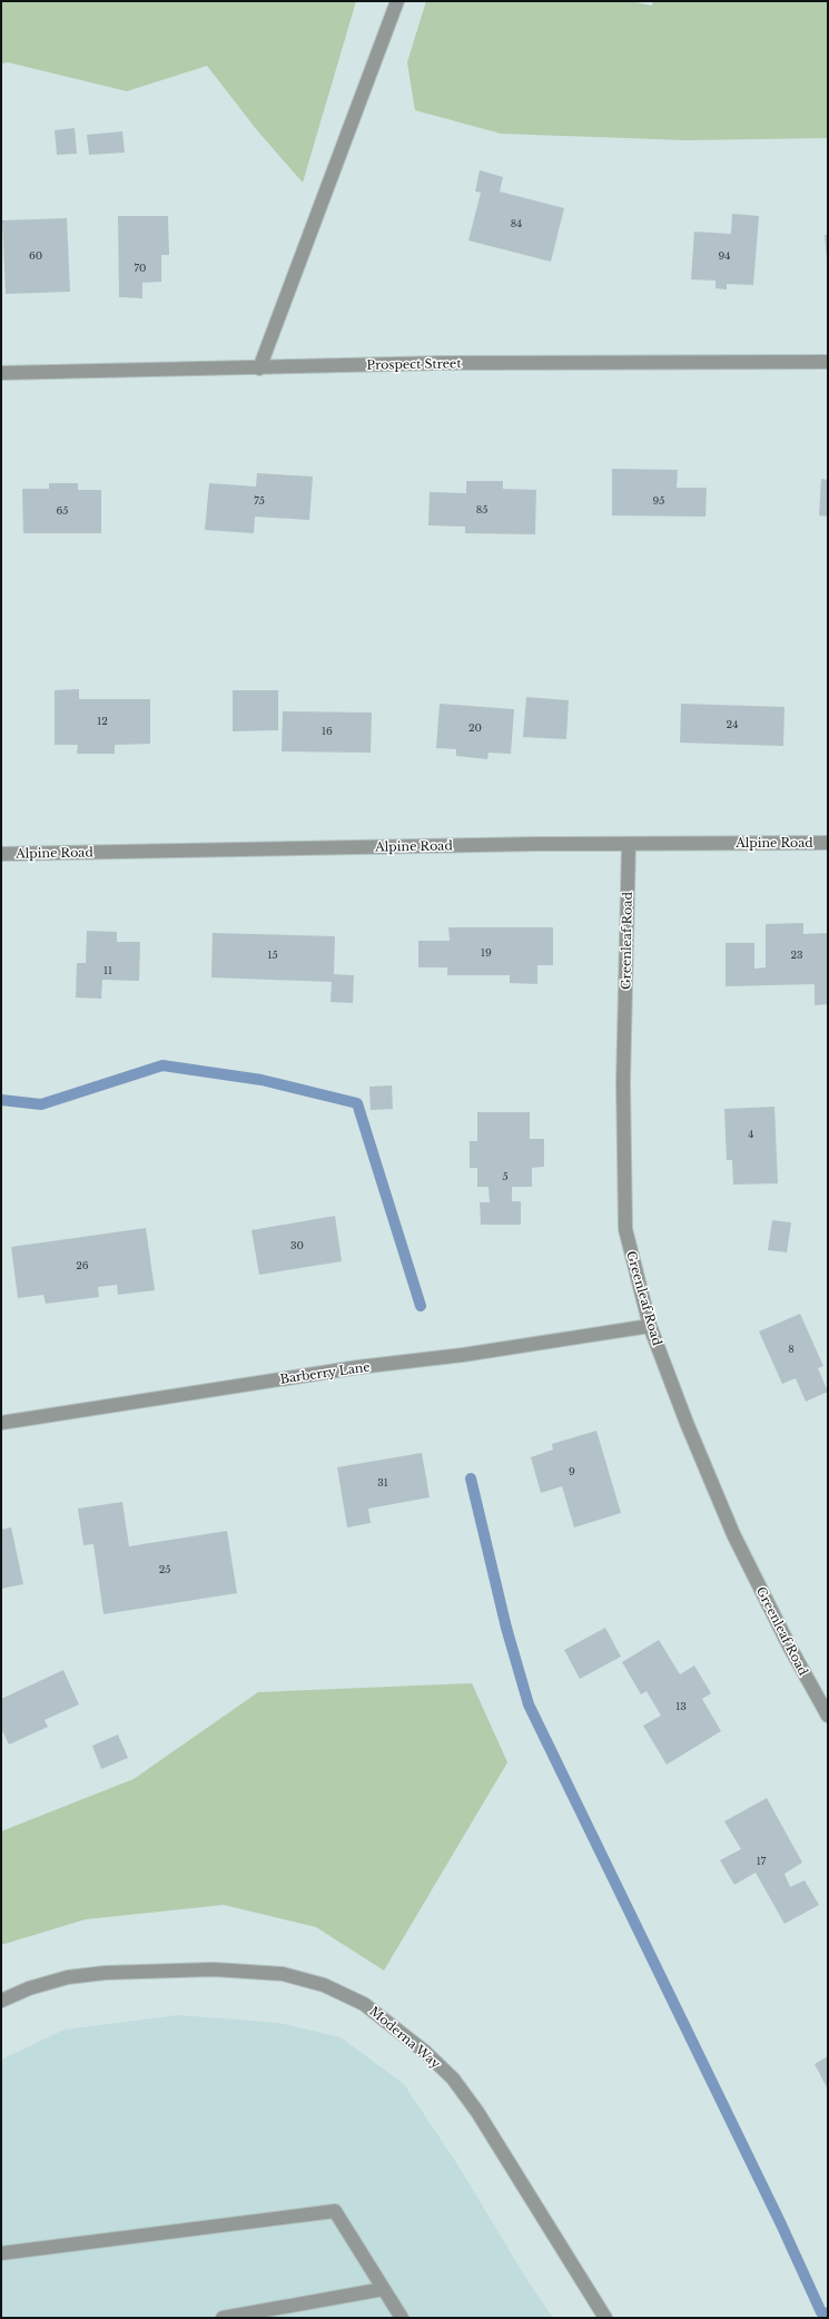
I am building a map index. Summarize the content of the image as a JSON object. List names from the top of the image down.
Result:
{
  "streets": {
    "street": [
      "Prospect Street",
      "Alpine Road",
      "Greenleaf Road",
      "Barberry Lane",
      "Moderna Way"
    ]
  },
  "crossings": [
    ["Alpine Road", "Greenleaf Road"],
    ["Greenleaf Road", "Barberry Lane"]
  ],
  "house_numbers": [
    "84",
    "60",
    "94",
    "70",
    "75",
    "95",
    "85",
    "65",
    "12",
    "24",
    "20",
    "16",
    "19",
    "15",
    "23",
    "11",
    "4",
    "5",
    "30",
    "26",
    "8",
    "9",
    "31",
    "25",
    "13",
    "17"
  ]
}
